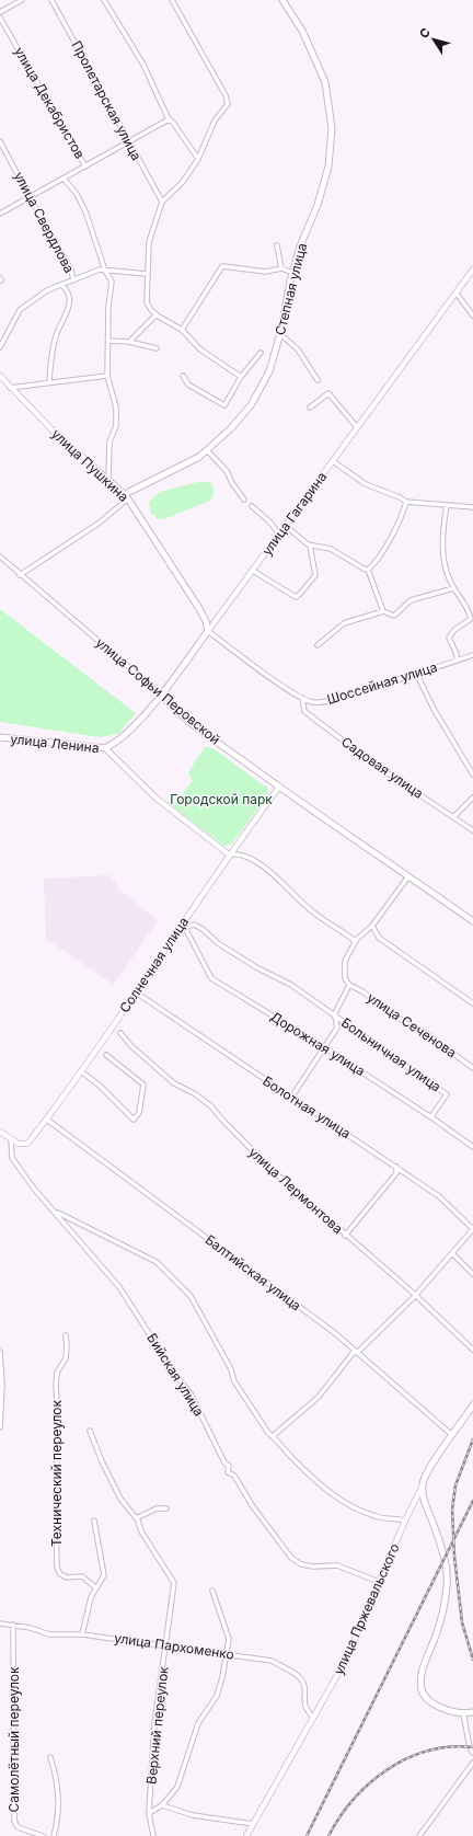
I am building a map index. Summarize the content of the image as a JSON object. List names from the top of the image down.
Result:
{
  "streets": {
    "main road": [
      "Степная улица",
      "улица Пушкина",
      "улица Гагарина",
      "улица Софьи Перовской",
      "улица Ленина",
      "улица Пржевальского"
    ],
    "street": [
      "Пролетарская улица",
      "улица Декабристов",
      "улица Свердлова",
      "Шоссейная улица",
      "Садовая улица",
      "Солнечная улица",
      "улица Сеченова",
      "Дорожная улица",
      "Больничная улица",
      "Болотная улица",
      "улица Лермонтова",
      "Балтийская улица",
      "Бийская улица",
      "Технический переулок",
      "улица Пархоменко",
      "Верхний переулок",
      "Самолётный переулок"
    ]
  },
  "crossings": [
    ["Степная улица", "улица Пушкина"],
    ["улица Пушкина", "улица Гагарина"],
    ["улица Пушкина", "Шоссейная улица"],
    ["улица Гагарина", "Шоссейная улица"],
    ["улица Гагарина", "улица Софьи Перовской"],
    ["улица Гагарина", "улица Ленина"],
    ["Шоссейная улица", "Садовая улица"],
    ["улица Софьи Перовской", "Солнечная улица"],
    ["улица Ленина", "Солнечная улица"],
    ["Солнечная улица", "Дорожная улица"],
    ["Солнечная улица", "Болотная улица"],
    ["Солнечная улица", "Балтийская улица"],
    ["Солнечная улица", "Бийская улица"],
    ["Дорожная улица", "Больничная улица"],
    ["Балтийская улица", "улица Пржевальского"],
    ["Бийская улица", "улица Пржевальского"],
    ["улица Пржевальского", "улица Пархоменко"],
    ["улица Пархоменко", "Верхний переулок"],
    ["улица Пархоменко", "Самолётный переулок"]
  ],
  "parks": ["Городской парк"],
  "north": "top left"
}
